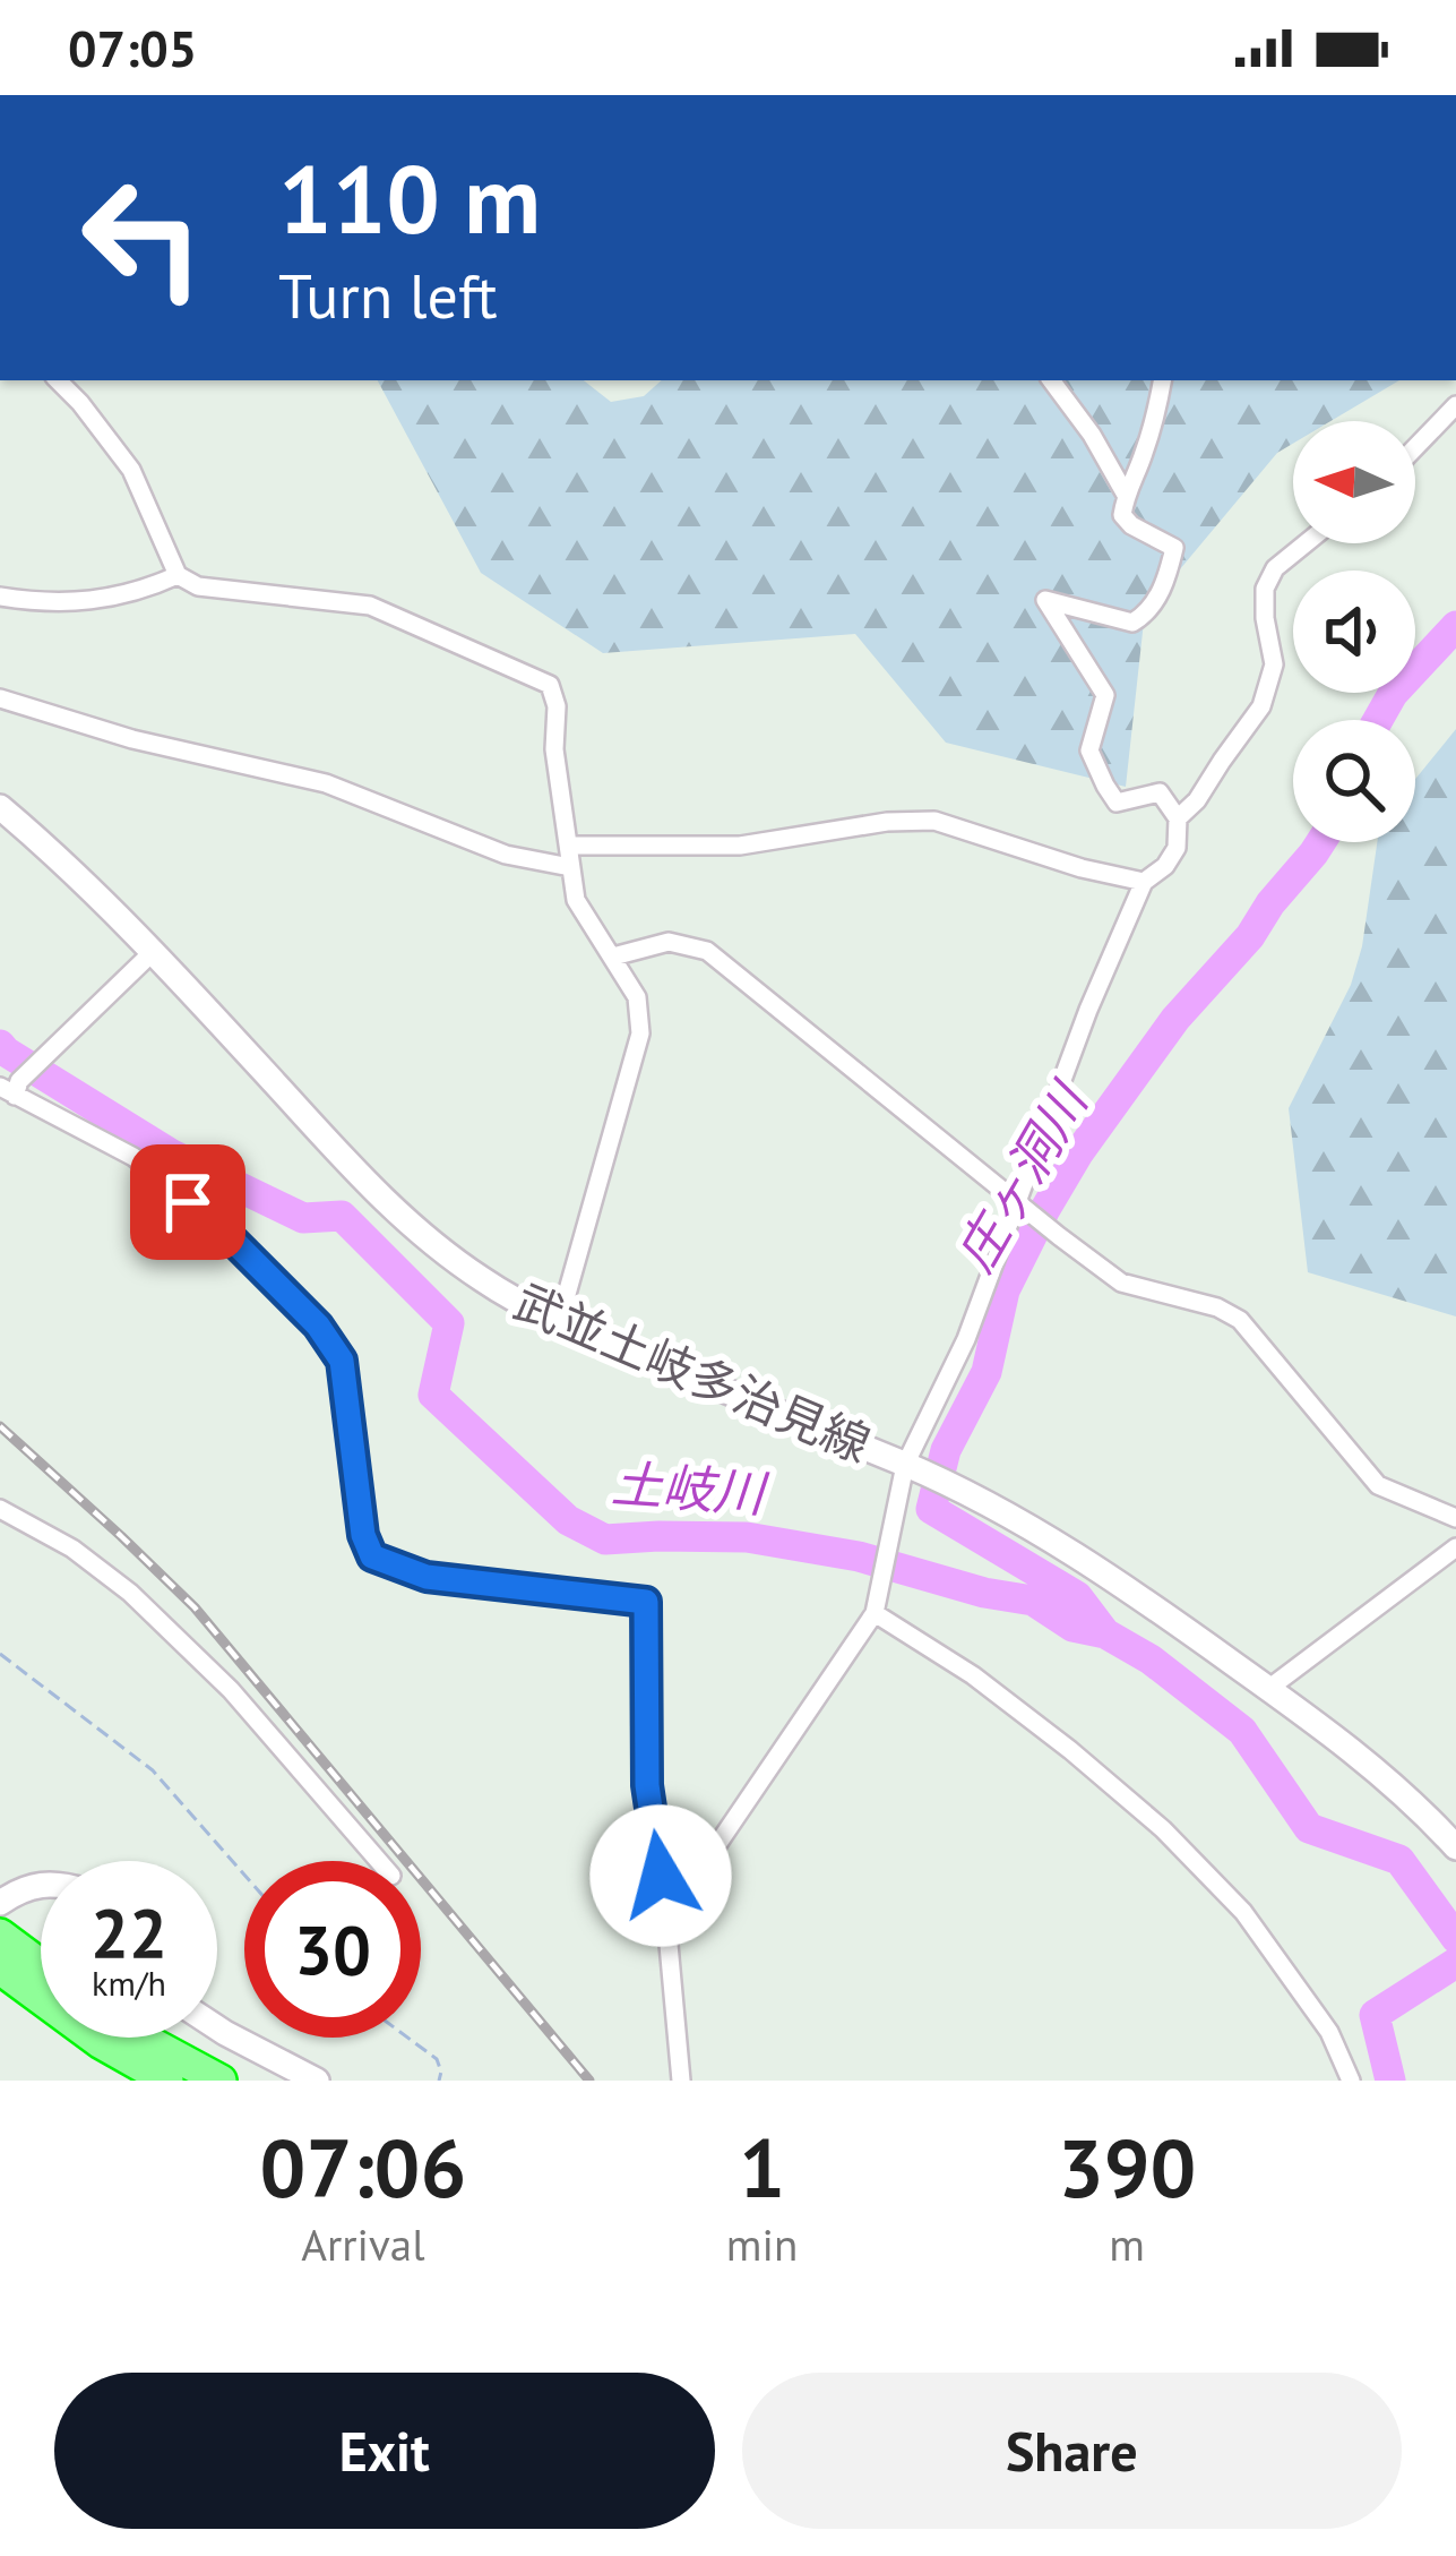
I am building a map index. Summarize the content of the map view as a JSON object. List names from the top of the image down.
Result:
{
  "streets": {
    "main road": ["武並土岐多治見線"]
  },
  "water": ["庄ヶ洞川", "土岐川"],
  "north": "left",
  "page": {
    "status": "07:05",
    "turn": ["110 m", "Turn left"],
    "speed": "22 km/h",
    "limit": "30",
    "eta": [
      "07:06",
      "Arrival",
      "1",
      "min",
      "390",
      "m"
    ],
    "buttons": ["Exit", "Share"]
  }
}
